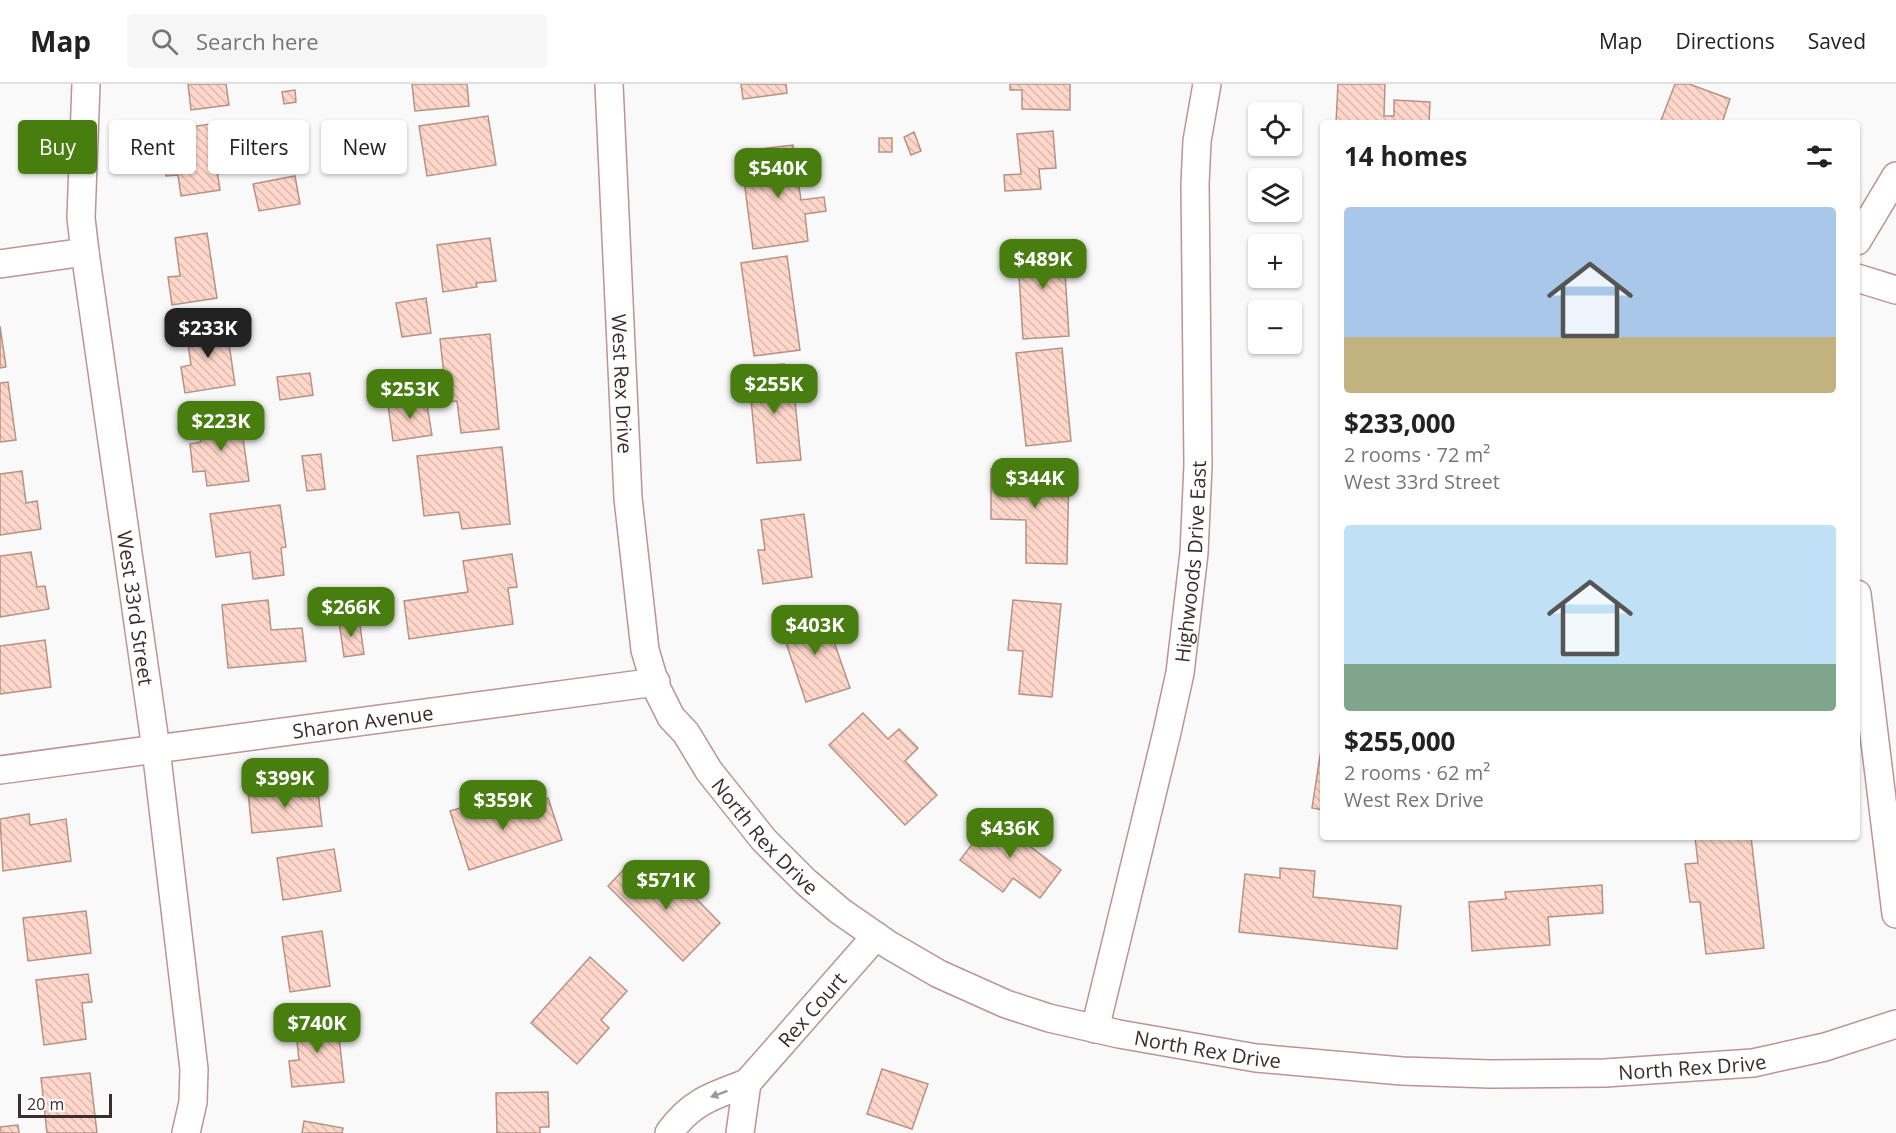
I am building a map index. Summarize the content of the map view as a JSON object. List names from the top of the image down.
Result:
{
  "streets": {
    "street": [
      "West Rex Drive",
      "Highwoods Drive East",
      "West 33rd Street",
      "Sharon Avenue",
      "North Rex Drive",
      "Rex Court"
    ]
  },
  "crossings": [
    ["West Rex Drive", "Sharon Avenue"],
    ["West Rex Drive", "North Rex Drive"],
    ["Highwoods Drive East", "North Rex Drive"],
    ["West 33rd Street", "Sharon Avenue"],
    ["Sharon Avenue", "North Rex Drive"],
    ["North Rex Drive", "Rex Court"]
  ],
  "scale_bar": "20 m",
  "page": {
    "header": "Map",
    "search": "Search here",
    "nav": ["Map", "Directions", "Saved"],
    "map_buttons": ["+", "−"],
    "chip": [
      "Buy",
      "Rent",
      "Filters",
      "New"
    ],
    "heading": "14 homes",
    "price": [
      "$540K",
      "$489K",
      "$233K",
      "$255K",
      "$253K",
      "$223K",
      "$344K",
      "$266K",
      "$403K",
      "$399K",
      "$359K",
      "$436K",
      "$571K",
      "$740K"
    ],
    "list": [
      {
        "name": "$233,000",
        "note": "2 rooms · 72 m² · West 33rd Street"
      },
      {
        "name": "$255,000",
        "note": "2 rooms · 62 m² · West Rex Drive"
      }
    ],
    "scale": "20 m"
  }
}
